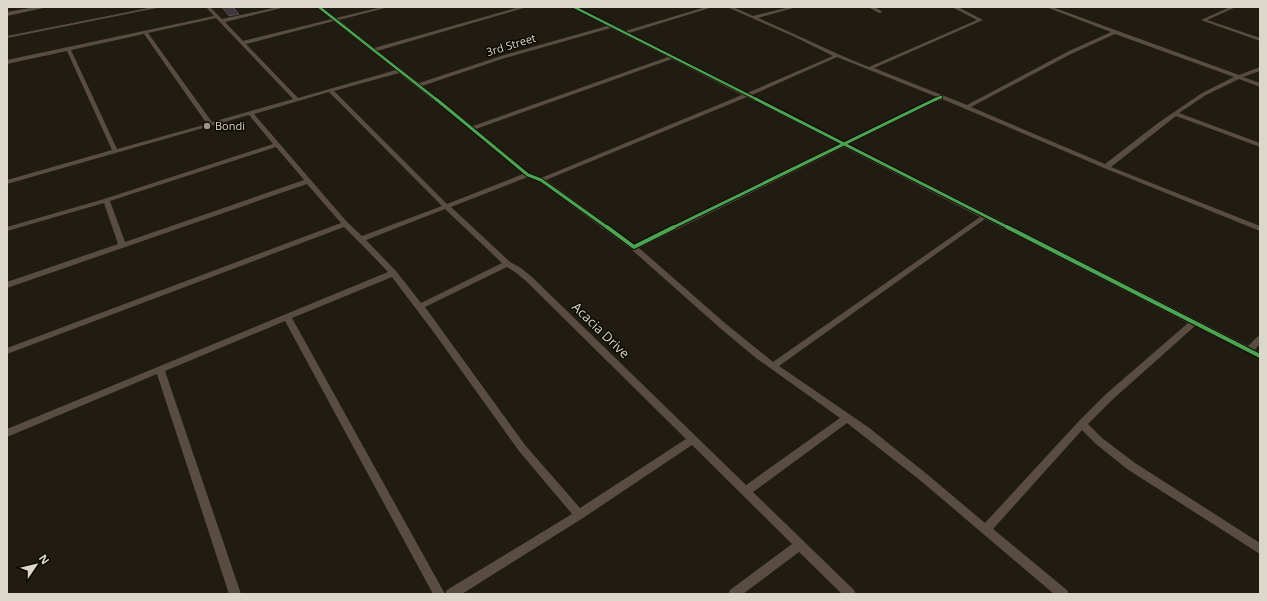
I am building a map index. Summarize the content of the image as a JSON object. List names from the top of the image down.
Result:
{
  "streets": {
    "street": ["3rd Street", "Acacia Drive"]
  },
  "places": ["Bondi"],
  "north": "top right"
}
